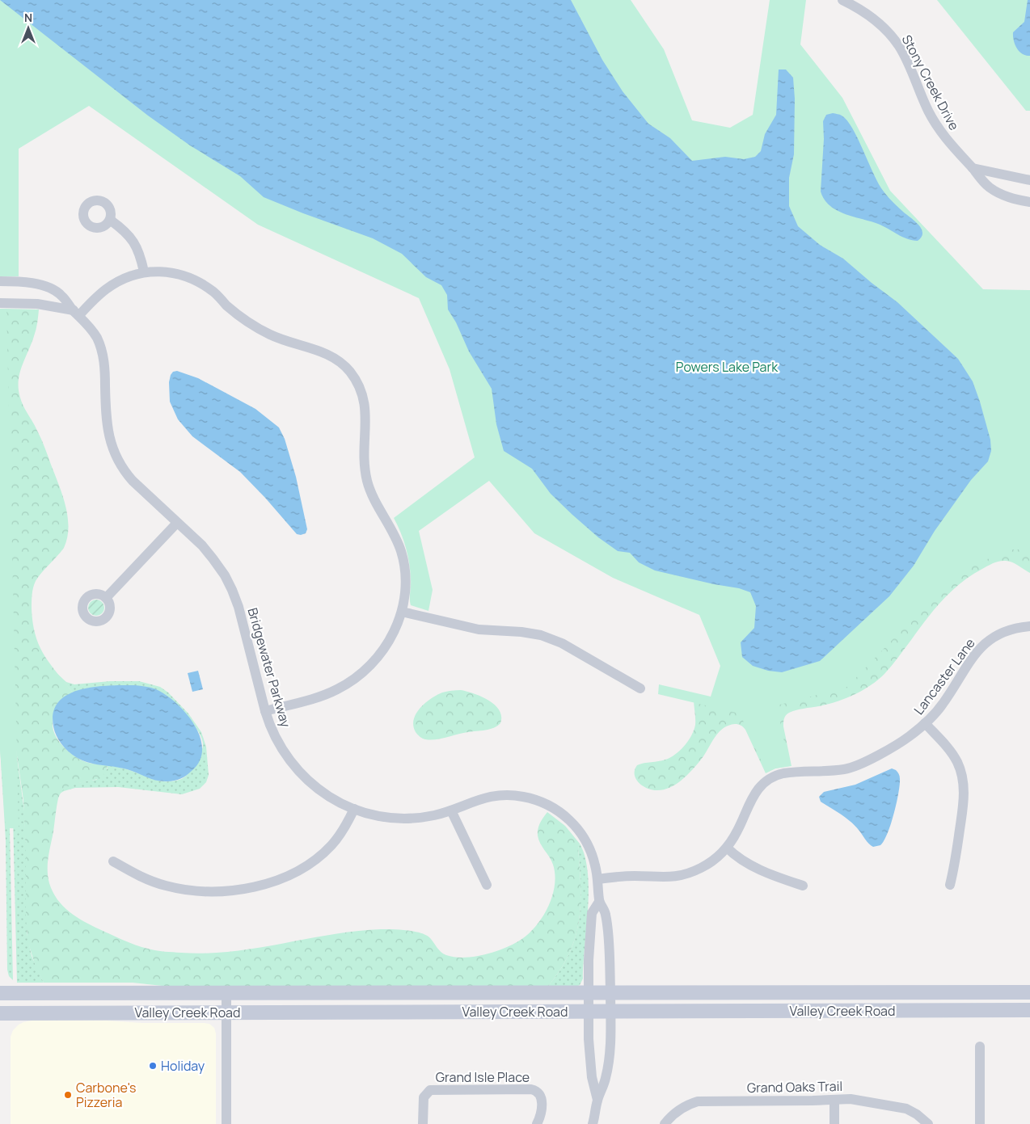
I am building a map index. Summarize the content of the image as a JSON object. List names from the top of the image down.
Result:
{
  "streets": {
    "main road": ["Valley Creek Road"],
    "street": [
      "Stony Creek Drive",
      "Bridgewater Parkway",
      "Lancaster Lane",
      "Grand Isle Place",
      "Grand Oaks Trail"
    ]
  },
  "crossings": [
    ["Bridgewater Parkway", "Lancaster Lane"],
    ["Bridgewater Parkway", "Valley Creek Road"]
  ],
  "parks": ["Powers Lake Park"],
  "places": ["Holiday", "Carbone's Pizzeria"],
  "north": "top"
}
